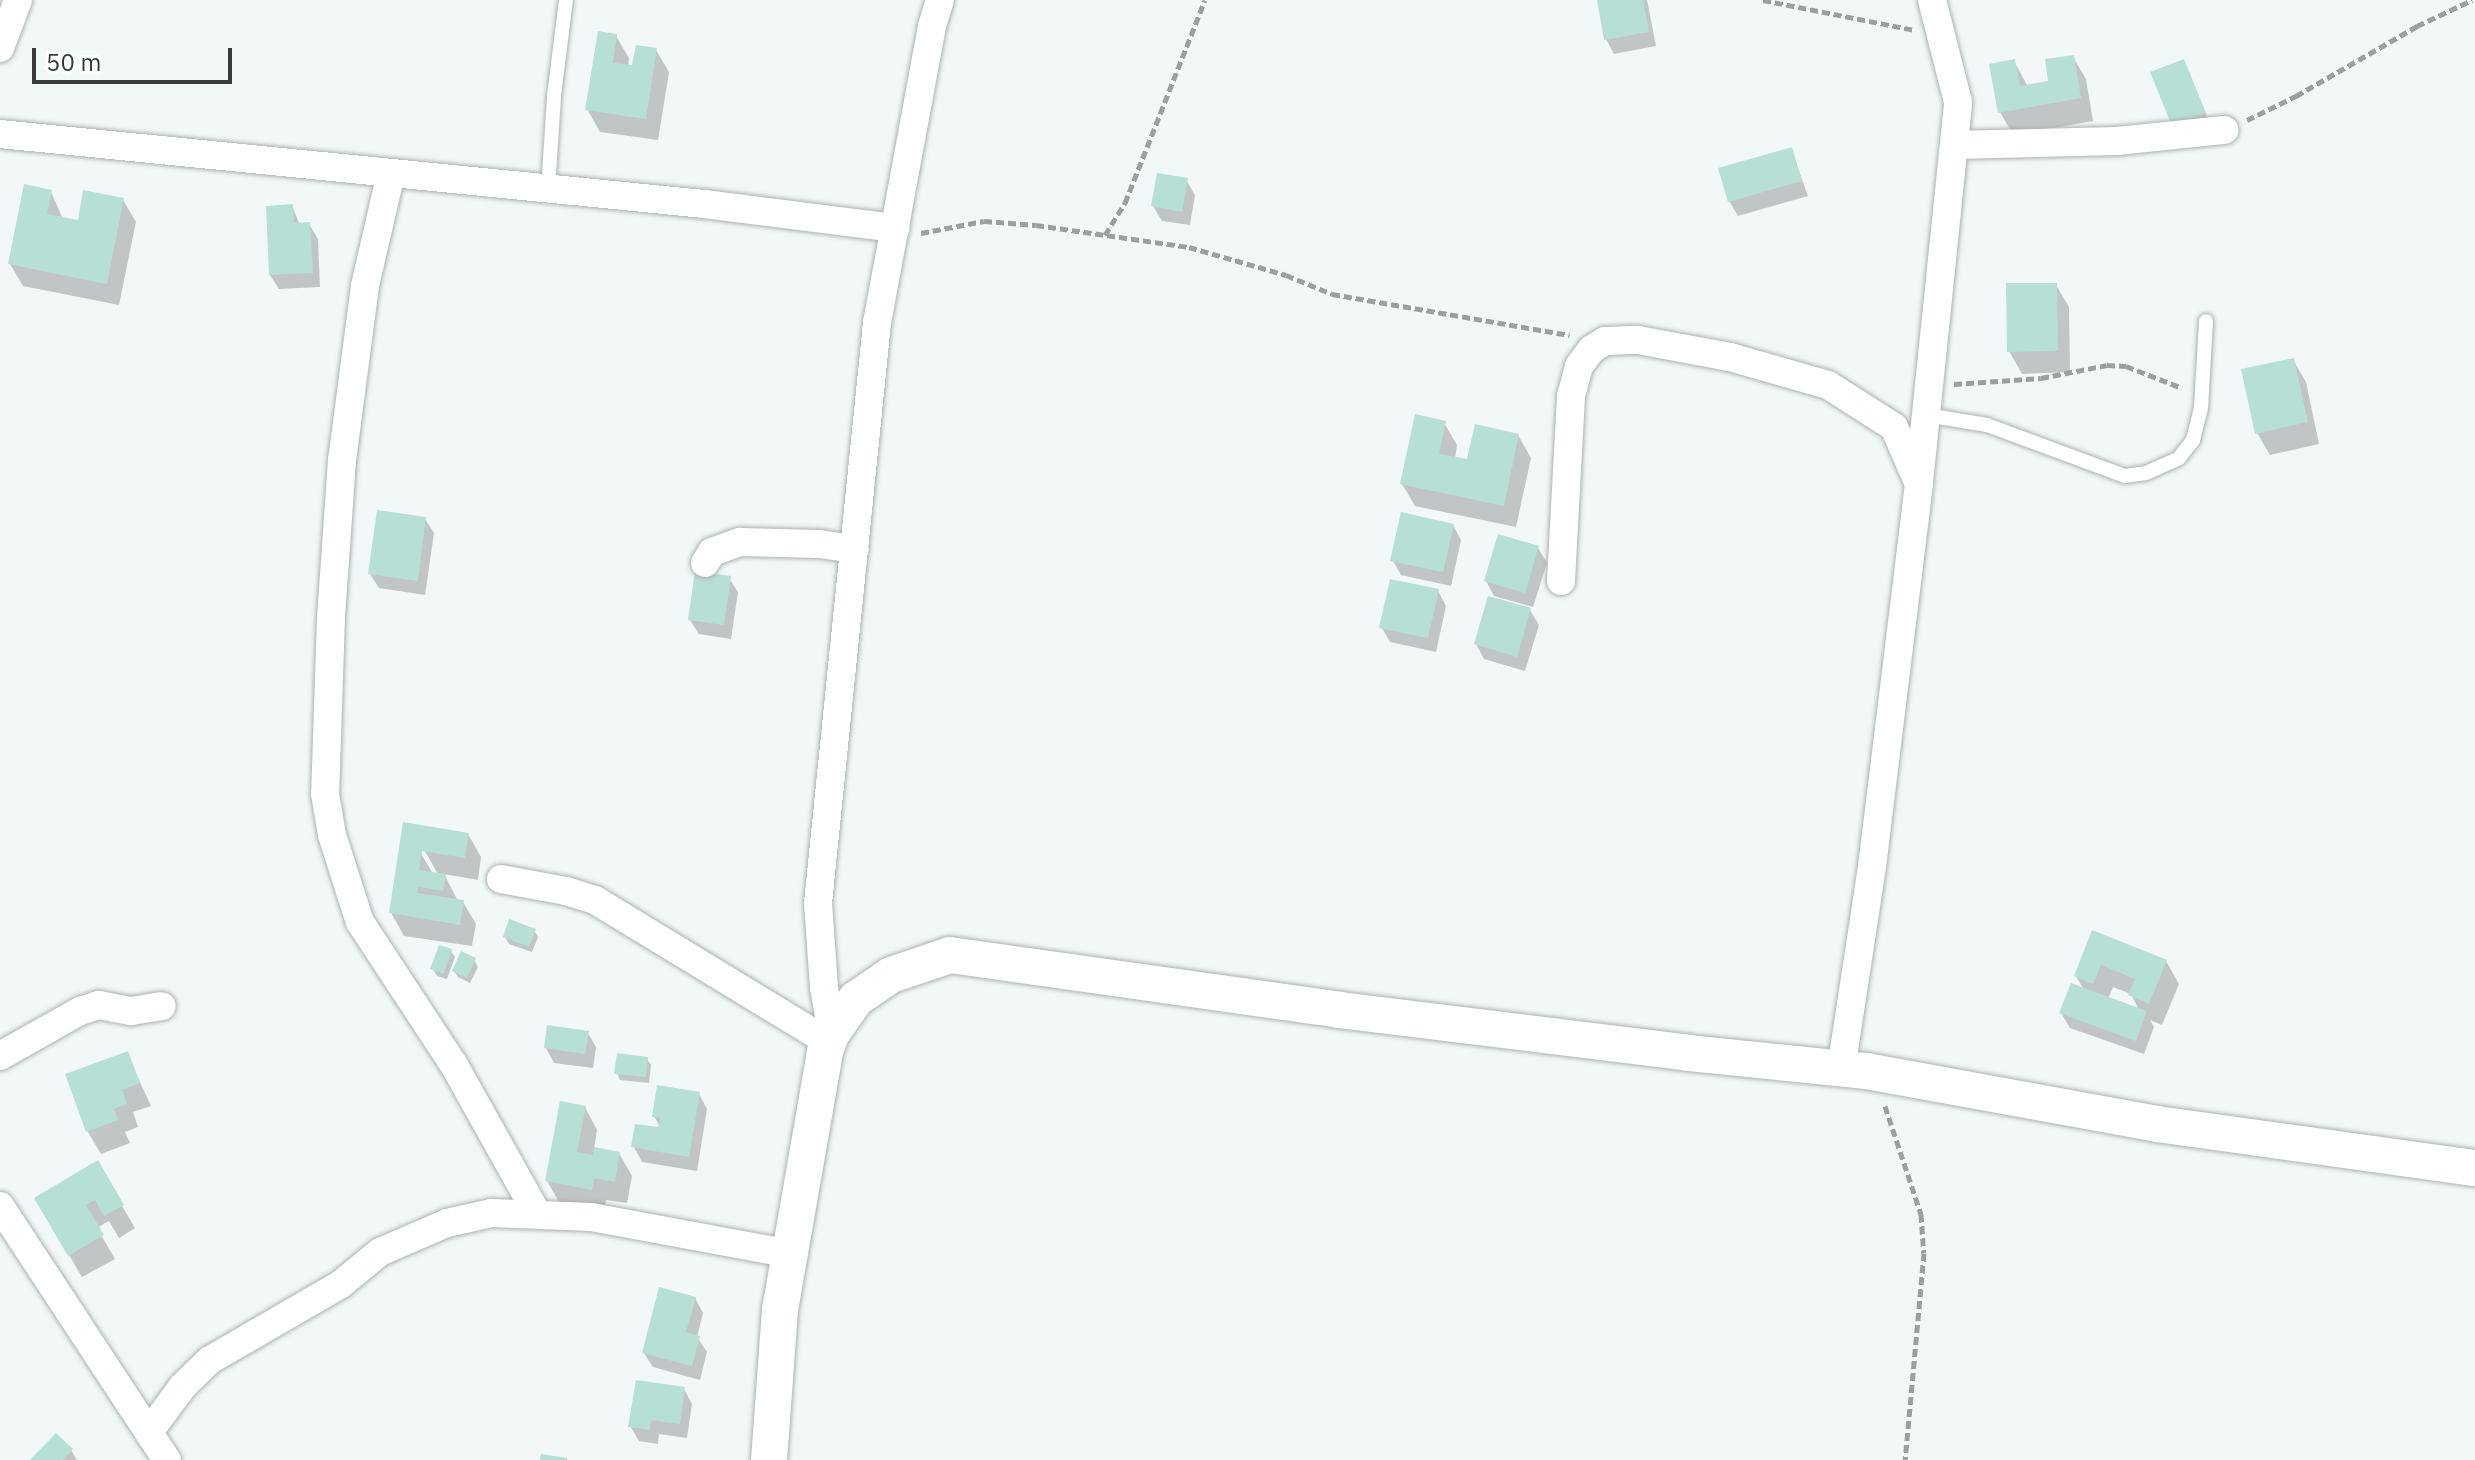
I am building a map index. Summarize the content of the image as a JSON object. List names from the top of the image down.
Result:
{
  "scale_bar": "50 m"
}
